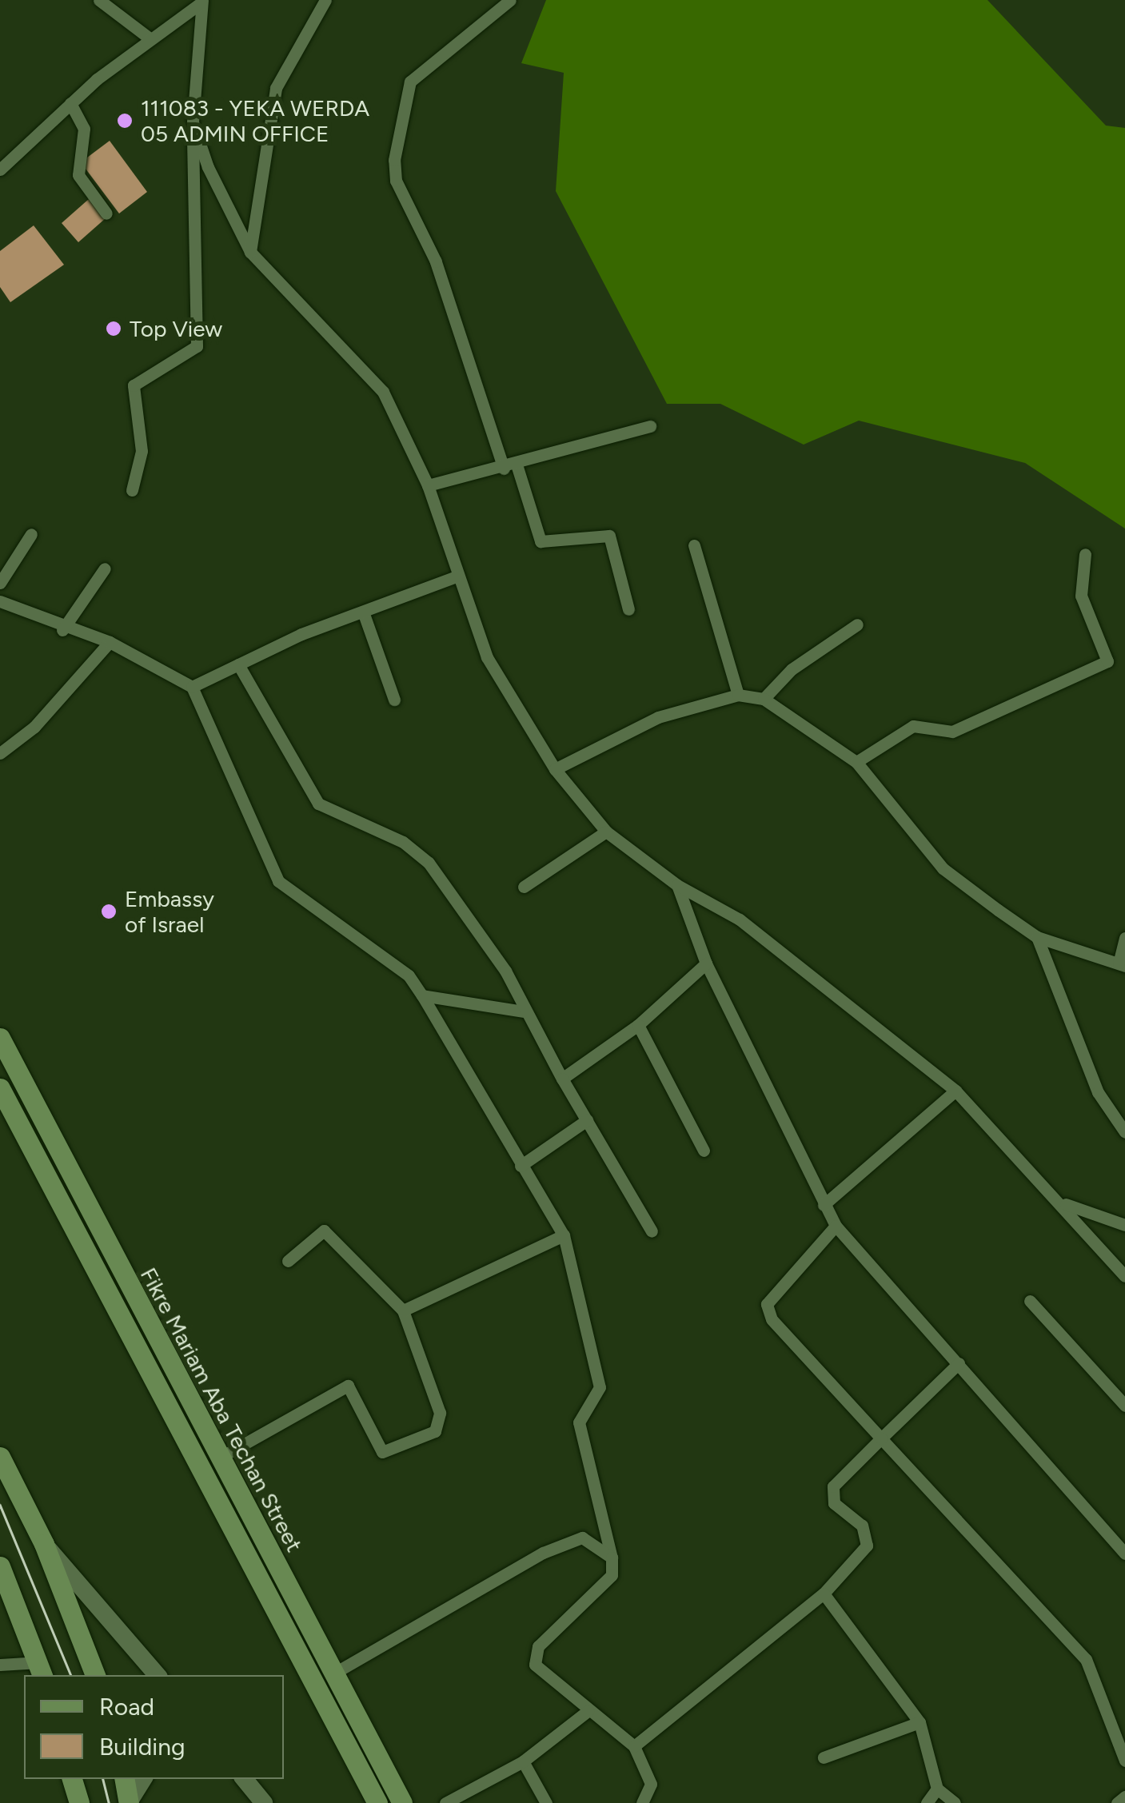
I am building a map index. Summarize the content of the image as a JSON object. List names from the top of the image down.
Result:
{
  "streets": {
    "main road": ["Fikre Mariam Aba Techan Street"]
  },
  "places": ["111083 - YEKA WERDA 05 ADMIN OFFICE", "Top View", "Embassy of Israel"],
  "legend": ["Road", "Building"]
}
